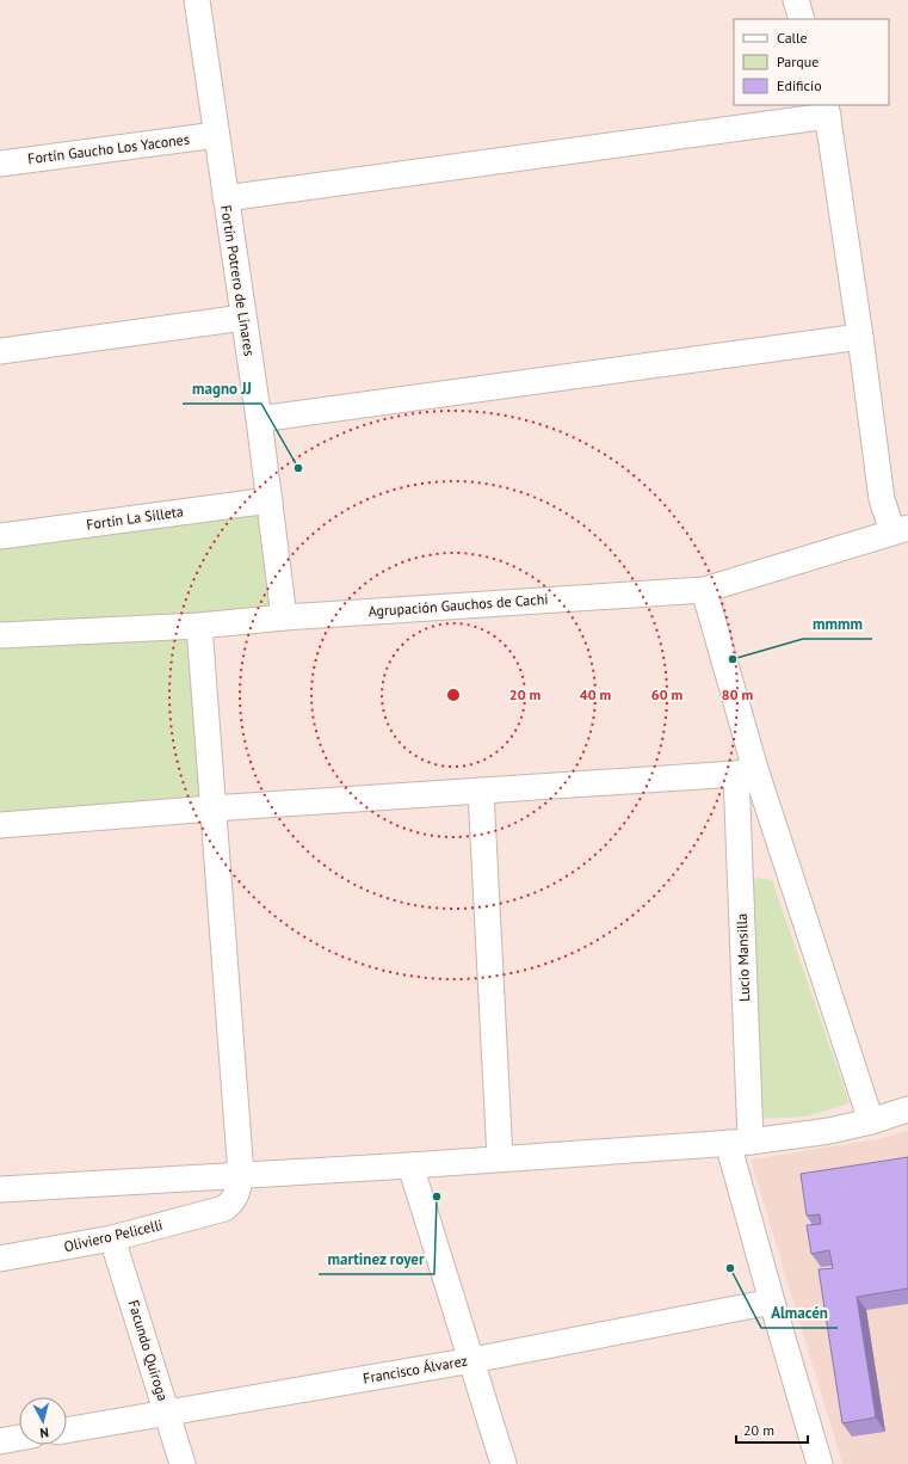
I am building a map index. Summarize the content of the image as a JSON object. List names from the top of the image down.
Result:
{
  "streets": {
    "street": [
      "Fortín Gaucho Los Yacones",
      "Fortín Potrero de Linares",
      "Fortín La Silleta",
      "Agrupación Gauchos de Cachi",
      "Lucio Mansilla",
      "Oliviero Pelicelli",
      "Facundo Quiroga",
      "Francisco Álvarez"
    ]
  },
  "crossings": [
    ["Fortín Gaucho Los Yacones", "Fortín Potrero de Linares"],
    ["Fortín Potrero de Linares", "Fortín La Silleta"],
    ["Fortín Potrero de Linares", "Agrupación Gauchos de Cachi"],
    ["Lucio Mansilla", "Francisco Álvarez"],
    ["Oliviero Pelicelli", "Facundo Quiroga"],
    ["Facundo Quiroga", "Francisco Álvarez"]
  ],
  "places": [
    "magno JJ",
    "mmmm",
    "martinez royer",
    "Almacén"
  ],
  "legend": ["Calle", "Parque", "Edificio"],
  "scale_bar": "20 m",
  "north": "bottom",
  "rings": [
    "20 m",
    "40 m",
    "60 m",
    "80 m"
  ]
}
